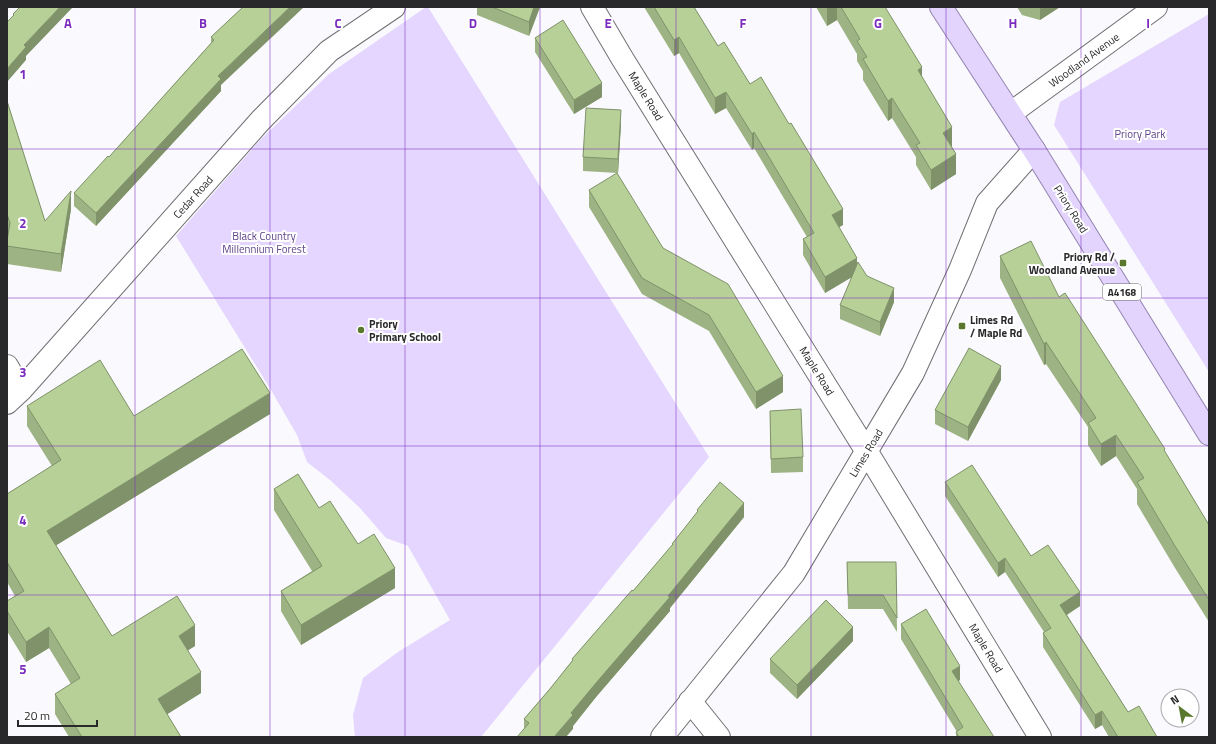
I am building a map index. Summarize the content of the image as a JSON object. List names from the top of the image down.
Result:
{
  "streets": {
    "main road": ["Priory Road", "A4168"],
    "street": [
      "Woodland Avenue",
      "Maple Road",
      "Cedar Road",
      "Limes Road"
    ]
  },
  "crossings": [
    ["Woodland Avenue", "Priory Road"],
    ["Maple Road", "Limes Road"],
    ["Priory Road", "Limes Road"]
  ],
  "parks": ["Priory Park", "Black Country Millennium Forest"],
  "places": {
    "transit": ["Priory Rd / Woodland Avenue", "Limes Rd / Maple Rd"],
    "other": ["Priory Primary School"]
  },
  "scale_bar": "20 m",
  "north": "top left",
  "grid": {
    "columns": [
      "A",
      "B",
      "C",
      "D",
      "E",
      "F",
      "G",
      "H",
      "I"
    ],
    "rows": [
      "1",
      "2",
      "3",
      "4",
      "5"
    ]
  }
}
